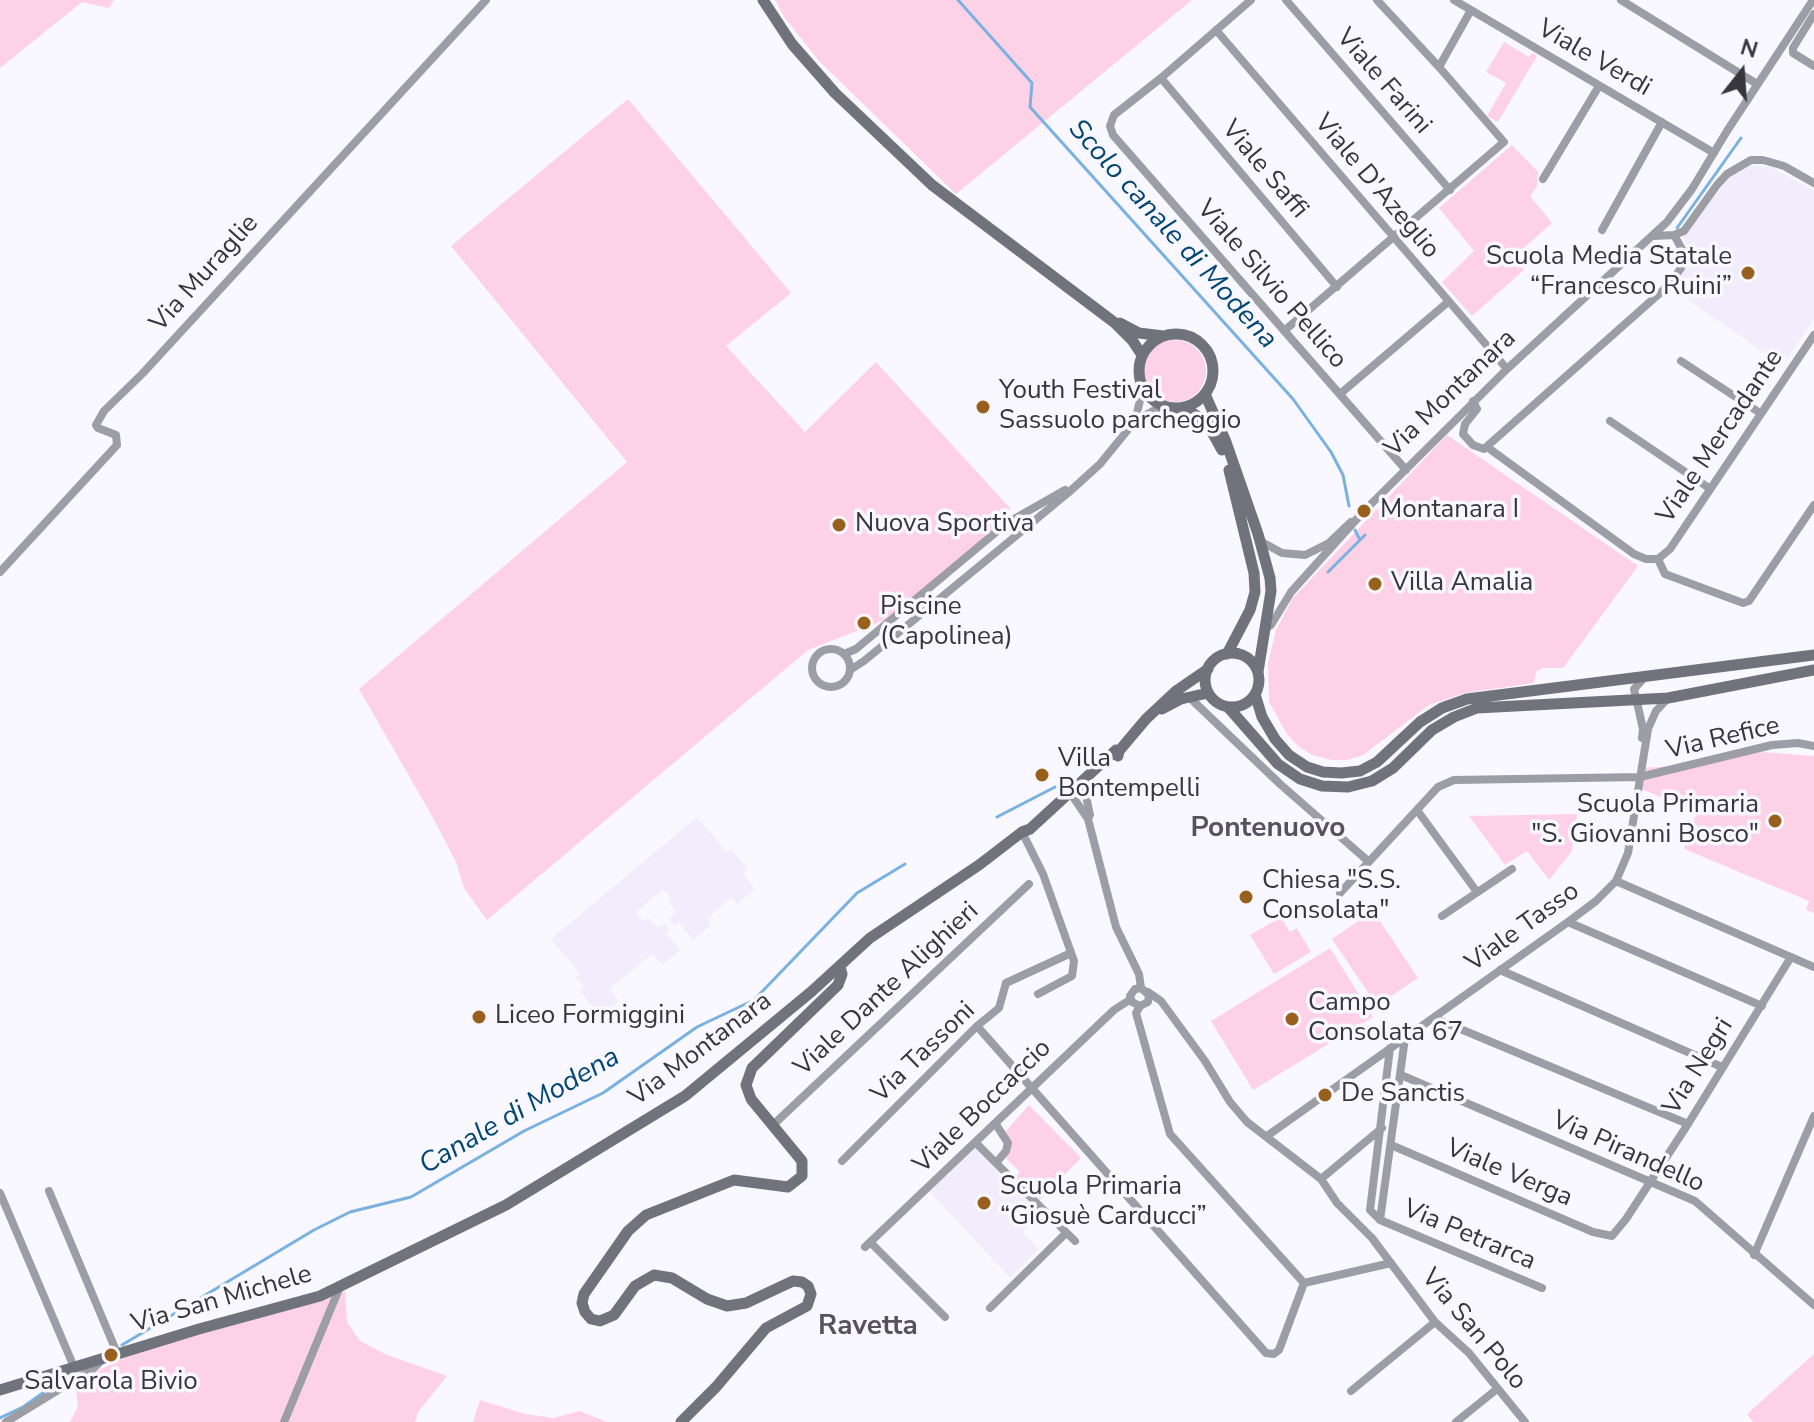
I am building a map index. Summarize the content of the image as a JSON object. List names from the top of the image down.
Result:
{
  "streets": {
    "main road": ["Via Montanara", "Via San Michele"],
    "street": [
      "Viale Verdi",
      "Viale Farini",
      "Viale Saffi",
      "Viale D'Azeglio",
      "Via Muraglie",
      "Viale Silvio Pellico",
      "Viale Mercadante",
      "Via Refice",
      "Viale Tasso",
      "Viale Dante Alighieri",
      "Via Tassoni",
      "Via Negri",
      "Viale Boccaccio",
      "Via Pirandello",
      "Viale Verga",
      "Via Petrarca",
      "Via San Polo"
    ]
  },
  "crossings": [
    ["Viale Verdi", "Via Montanara"],
    ["Viale Saffi", "Viale Silvio Pellico"],
    ["Viale D'Azeglio", "Via Montanara"],
    ["Viale Silvio Pellico", "Via Montanara"],
    ["Via Montanara", "Via San Michele"],
    ["Via Refice", "Viale Tasso"],
    ["Viale Tasso", "Via San Polo"],
    ["Via Negri", "Via Pirandello"],
    ["Via Negri", "Viale Verga"],
    ["Viale Boccaccio", "Via San Polo"]
  ],
  "districts": ["Pontenuovo", "Ravetta"],
  "water": ["Scolo canale di Modena", "Canale di Modena"],
  "places": [
    "Scuola Media Statale “Francesco Ruini”",
    "Youth Festival Sassuolo parcheggio",
    "Montanara I",
    "Nuova Sportiva",
    "Villa Amalia",
    "Piscine (Capolinea)",
    "Villa Bontempelli",
    "Scuola Primaria \"S. Giovanni Bosco\"",
    "Chiesa \"S.S. Consolata\"",
    "Liceo Formiggini",
    "Campo Consolata 67",
    "De Sanctis",
    "Scuola Primaria “Giosuè Carducci”",
    "Salvarola Bivio"
  ],
  "north": "top"
}
